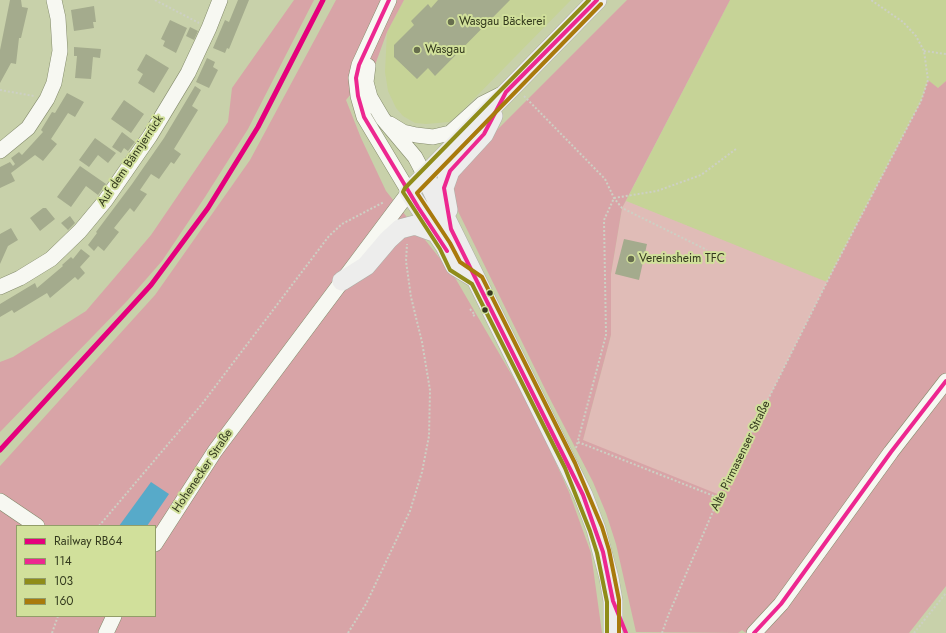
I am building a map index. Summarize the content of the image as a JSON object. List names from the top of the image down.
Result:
{
  "streets": {
    "main road": ["Hohenecker Straße"],
    "street": ["Auf dem Bännjerrück"],
    "path": ["Alte Pirmasenser Straße"]
  },
  "places": ["Wasgau Bäckerei", "Wasgau", "Vereinsheim TFC"],
  "lines": [
    "rail line RB64",
    "transit line 114",
    "transit line 103",
    "transit line 160"
  ],
  "legend": [
    "Railway RB64",
    "114",
    "103",
    "160"
  ]
}
